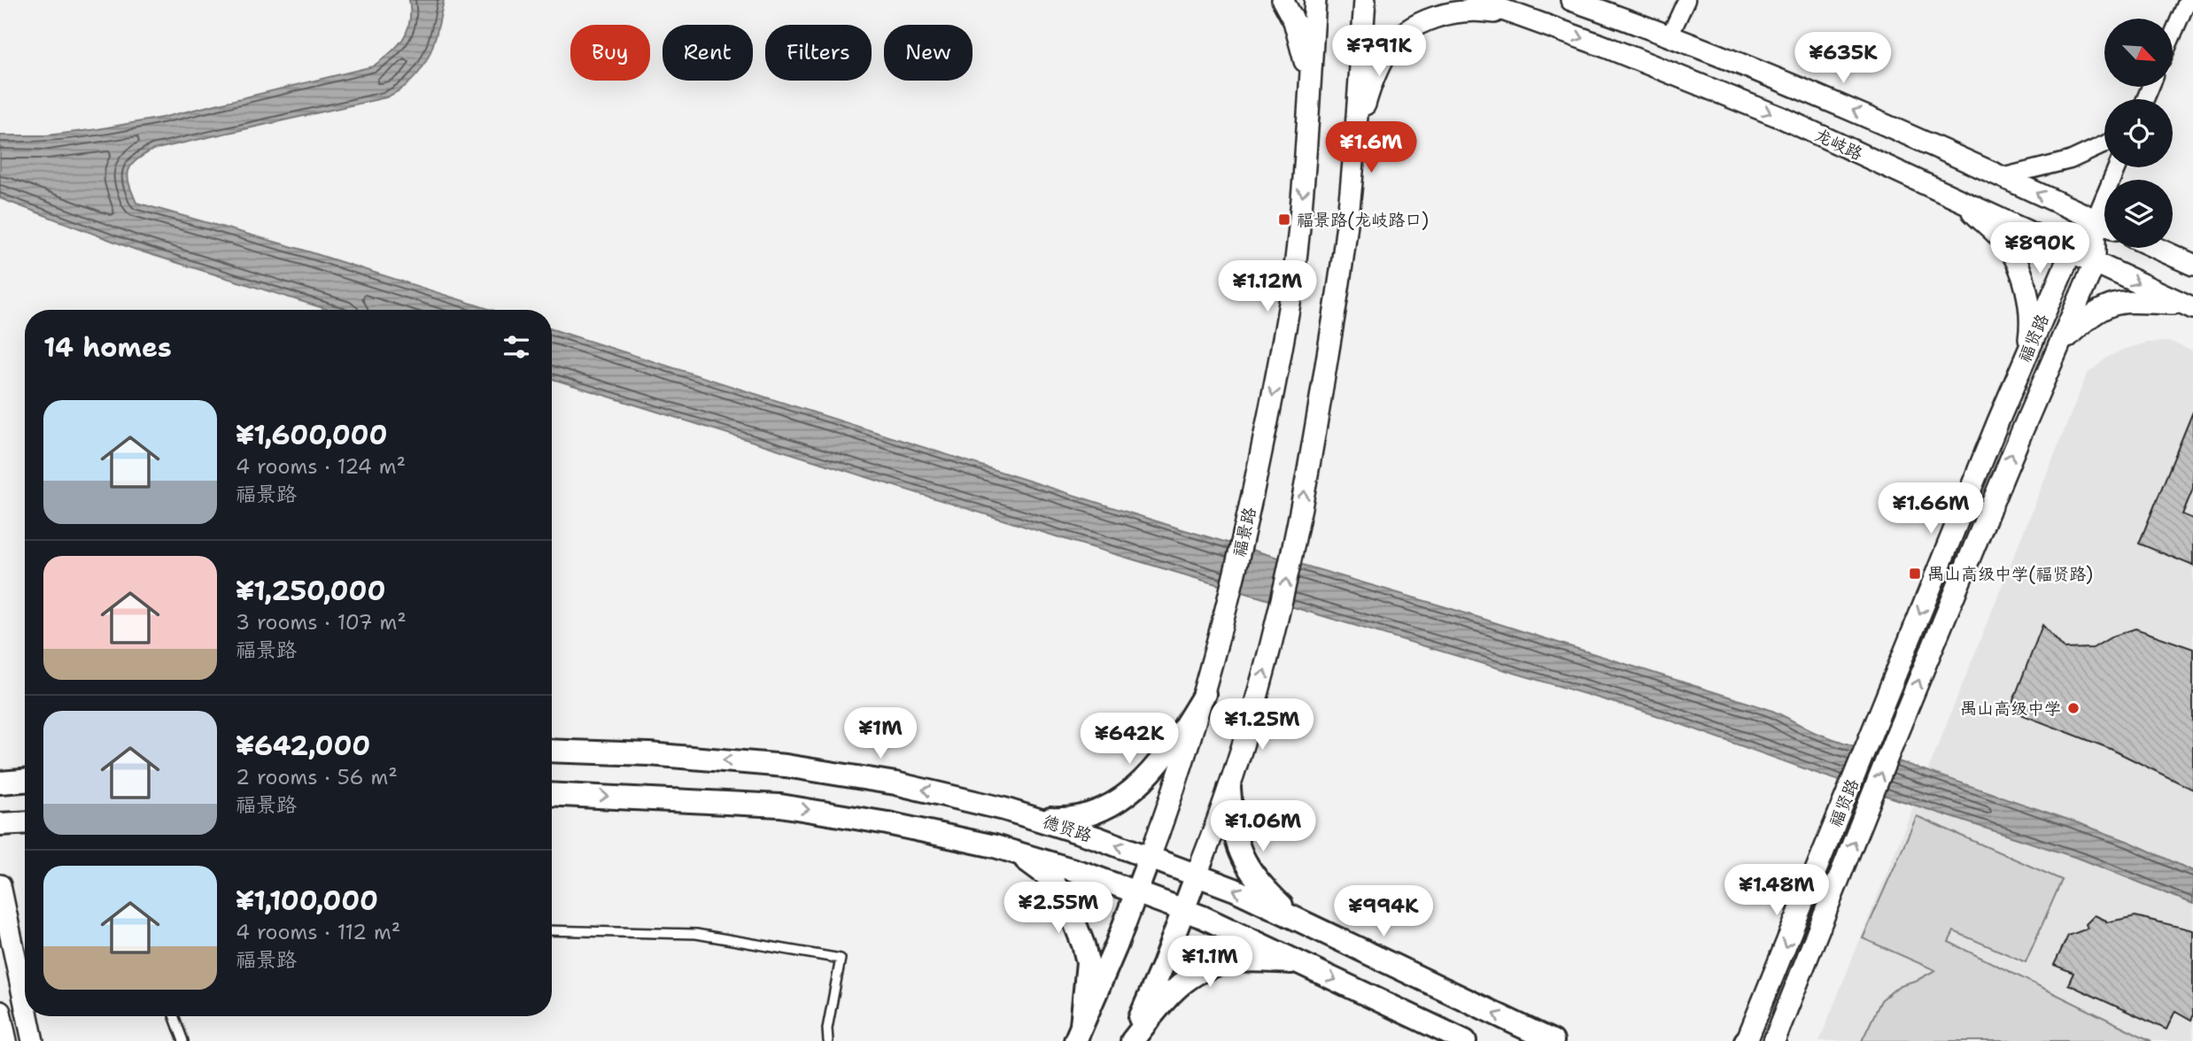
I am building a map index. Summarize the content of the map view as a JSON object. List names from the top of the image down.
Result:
{
  "streets": {
    "main road": ["福景路", "德贤路"],
    "street": ["龙岐路", "福贤路"]
  },
  "crossings": [
    ["龙岐路", "福贤路"],
    ["福景路", "德贤路"]
  ],
  "places": {
    "transit": ["福景路(龙岐路口)", "禺山高级中学(福贤路)"],
    "other": ["禺山高级中学"]
  },
  "north": "bottom right",
  "page": {
    "price": [
      "¥791K",
      "¥635K",
      "¥1.6M",
      "¥890K",
      "¥1.12M",
      "¥1.66M",
      "¥1.25M",
      "¥1M",
      "¥642K",
      "¥1.06M",
      "¥1.48M",
      "¥2.55M",
      "¥994K",
      "¥1.1M"
    ],
    "chip": [
      "Buy",
      "Rent",
      "Filters",
      "New"
    ],
    "heading": "14 homes",
    "list": [
      {
        "name": "¥1,600,000",
        "note": "4 rooms · 124 m² · 福景路"
      },
      {
        "name": "¥1,250,000",
        "note": "3 rooms · 107 m² · 福景路"
      },
      {
        "name": "¥642,000",
        "note": "2 rooms · 56 m² · 福景路"
      },
      {
        "name": "¥1,100,000",
        "note": "4 rooms · 112 m² · 福景路"
      }
    ]
  }
}
